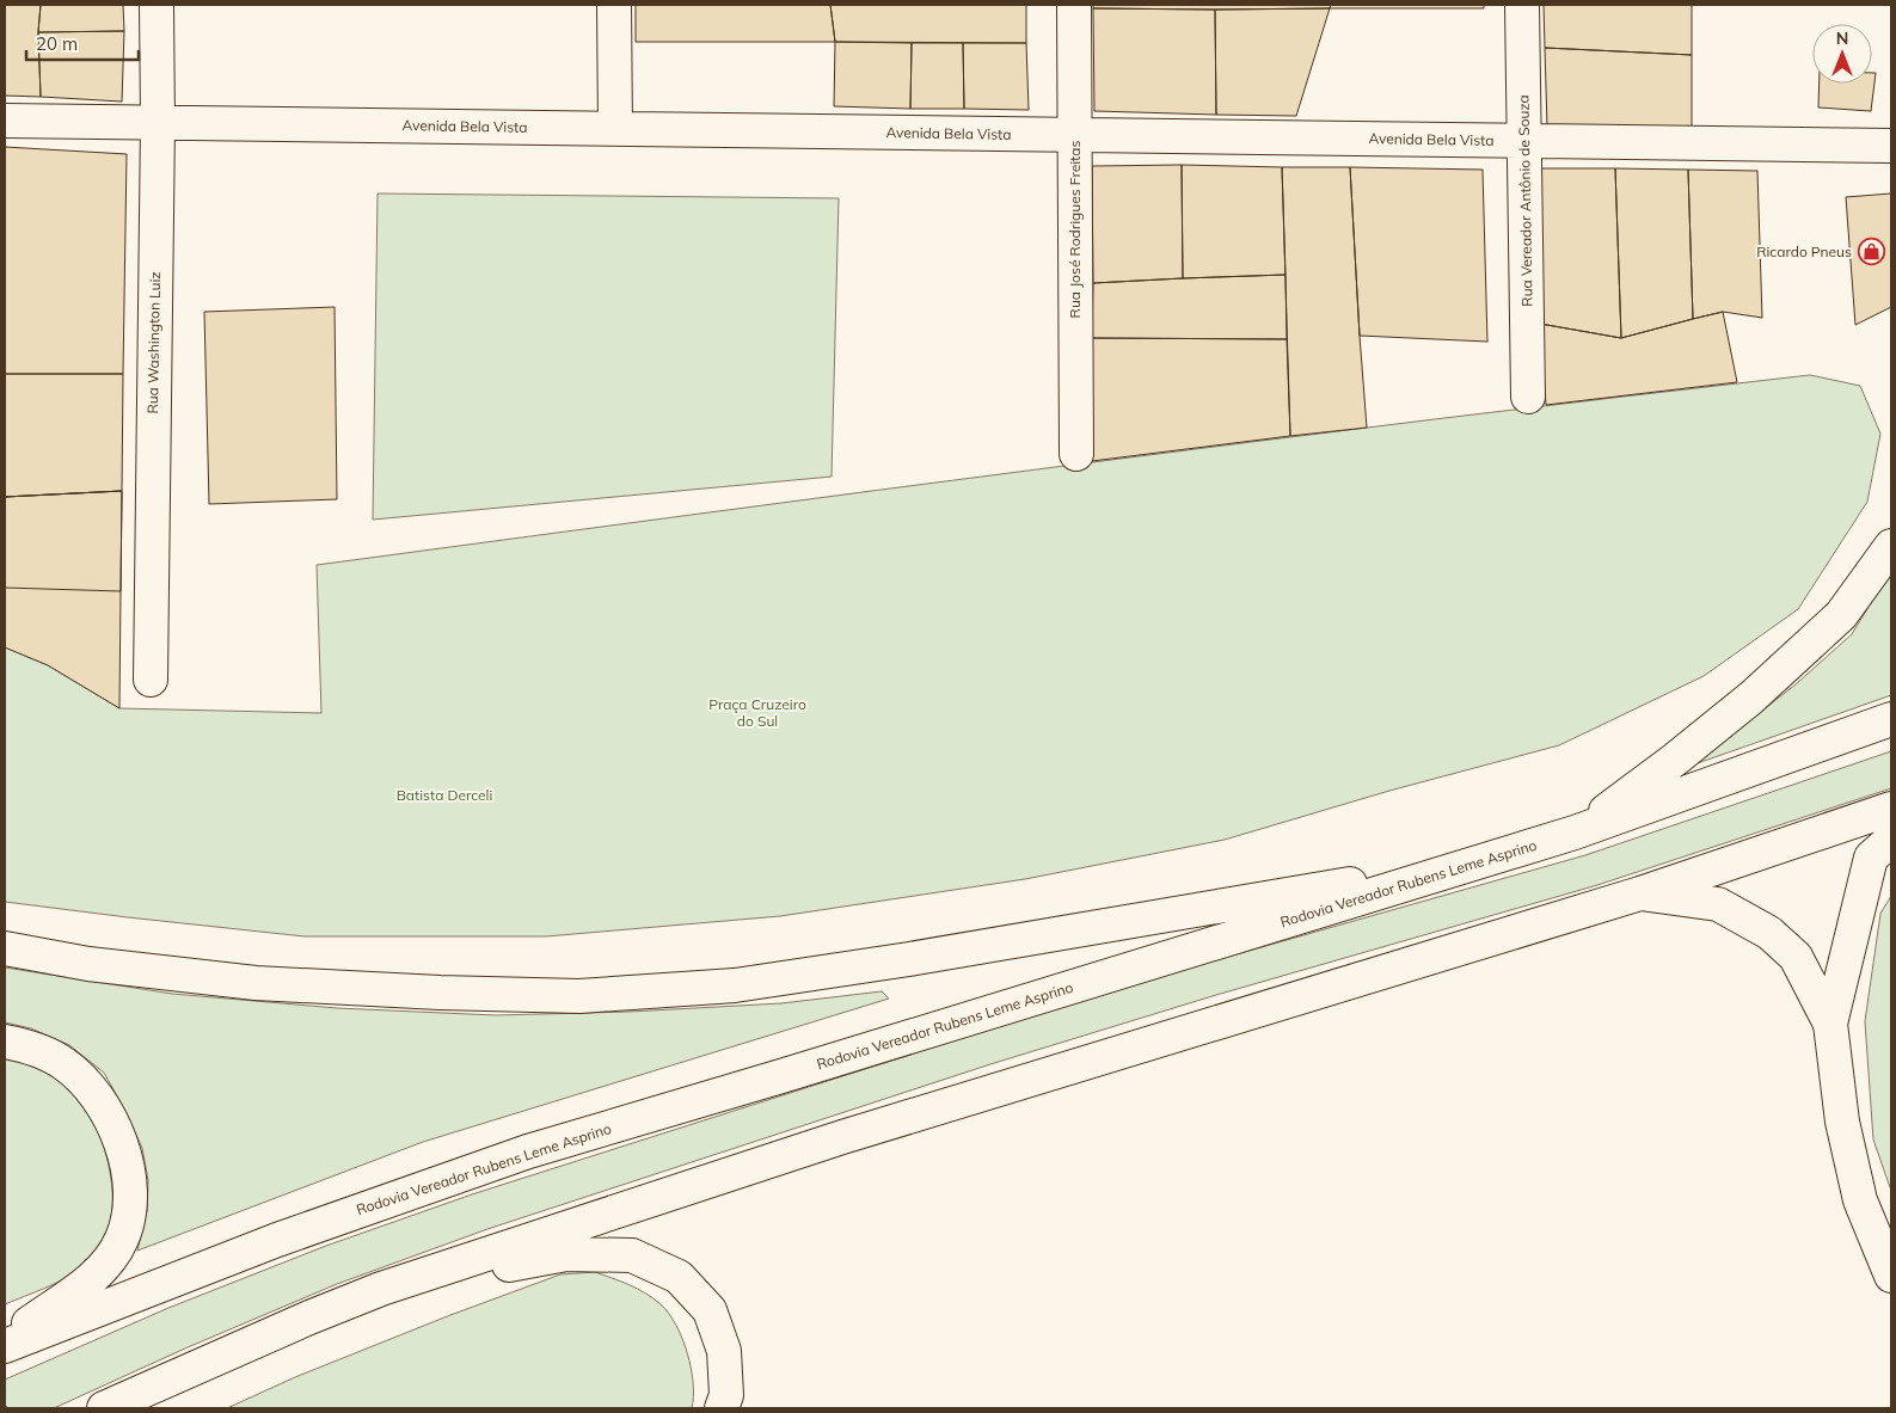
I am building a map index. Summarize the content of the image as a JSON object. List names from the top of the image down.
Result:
{
  "streets": {
    "main road": [
      "Avenida Bela Vista",
      "Rua Vereador Antônio de Souza",
      "Rua José Rodrigues Freitas",
      "Rua Washington Luiz",
      "Rodovia Vereador Rubens Leme Asprino"
    ]
  },
  "crossings": [
    ["Avenida Bela Vista", "Rua Vereador Antônio de Souza"],
    ["Avenida Bela Vista", "Rua José Rodrigues Freitas"],
    ["Avenida Bela Vista", "Rua Washington Luiz"]
  ],
  "parks": ["Praça Cruzeiro do Sul", "Batista Derceli"],
  "places": {
    "shop": ["Ricardo Pneus"]
  },
  "scale_bar": "20 m",
  "north": "top"
}
